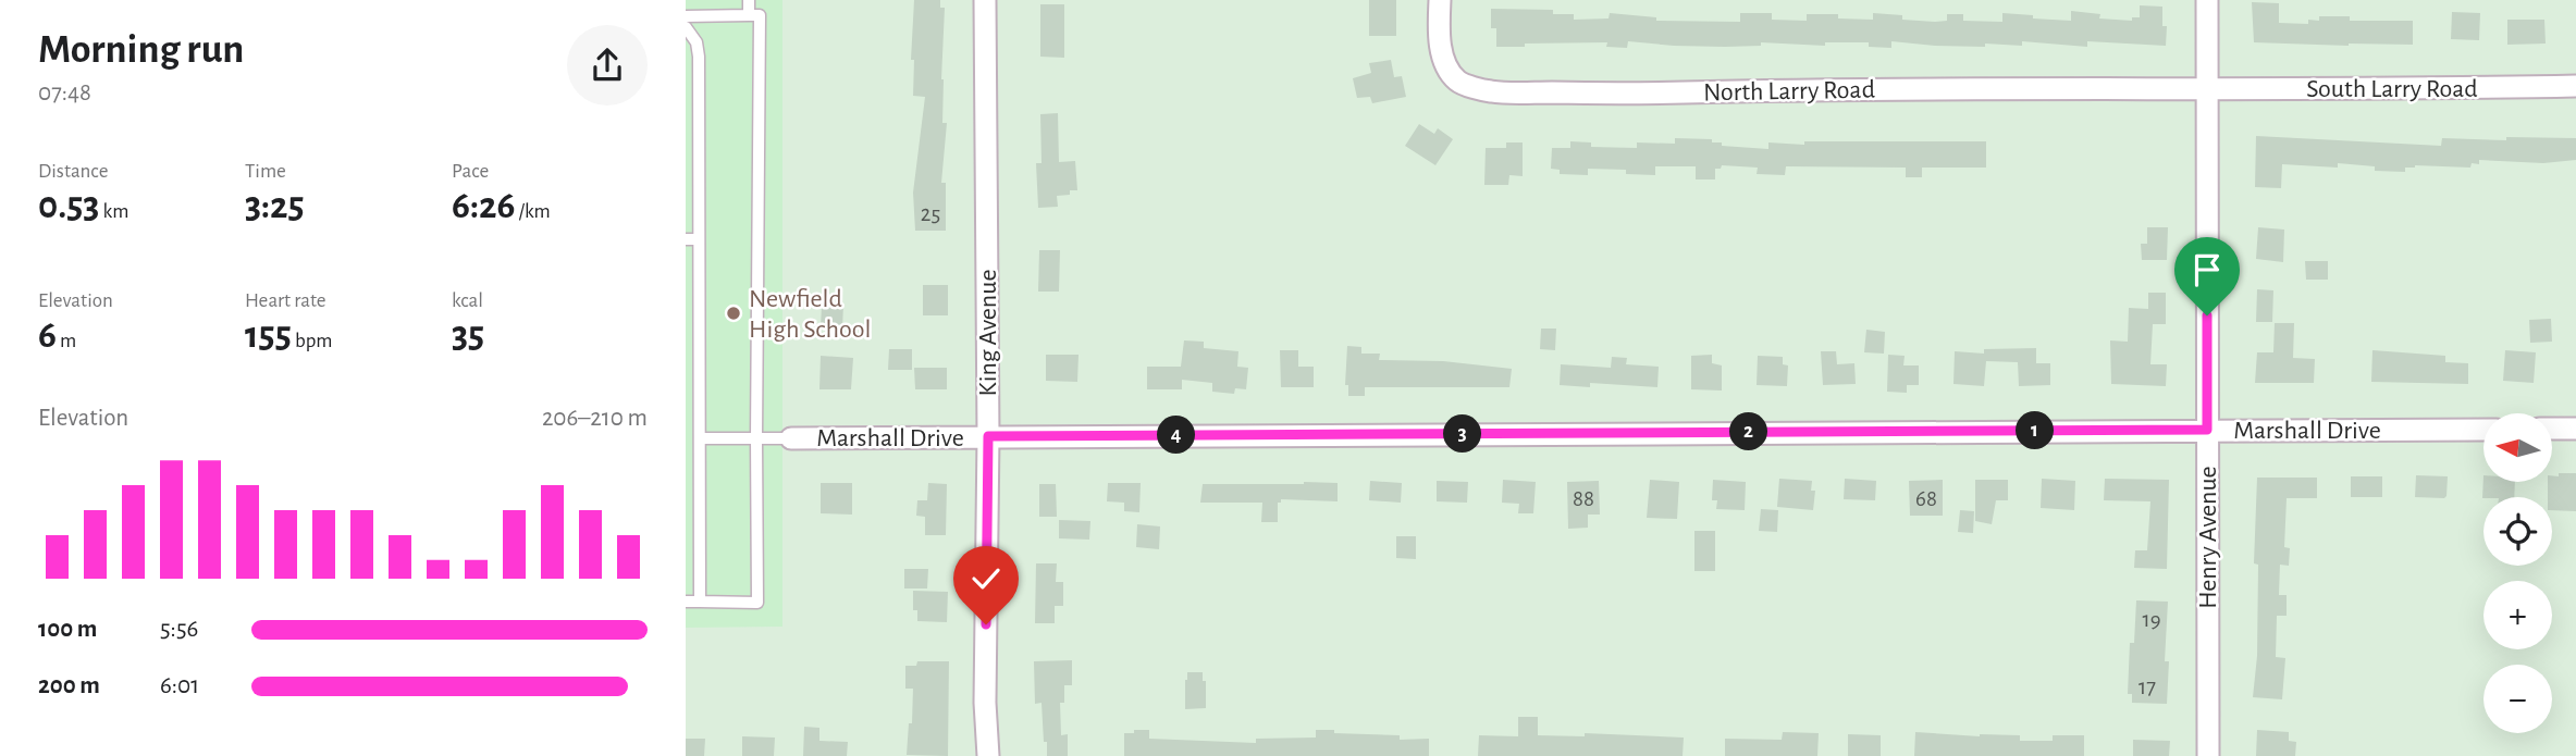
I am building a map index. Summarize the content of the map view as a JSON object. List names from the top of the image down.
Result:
{
  "streets": {
    "street": [
      "South Larry Road",
      "North Larry Road",
      "King Avenue",
      "Marshall Drive",
      "Henry Avenue"
    ]
  },
  "crossings": [
    ["South Larry Road", "North Larry Road"],
    ["South Larry Road", "Henry Avenue"],
    ["North Larry Road", "Henry Avenue"],
    ["King Avenue", "Marshall Drive"],
    ["Marshall Drive", "Henry Avenue"]
  ],
  "places": ["Newfield High School"],
  "house_numbers": [
    "25",
    "88",
    "68",
    "19",
    "17"
  ],
  "north": "left",
  "page": {
    "heading": ["Morning run", "07:48"],
    "stats": [
      ["Distance", "0.53 km"],
      ["Time", "3:25"],
      ["Pace", "6:26 /km"],
      ["Elevation", "6 m"],
      ["Heart rate", "155 bpm"],
      ["kcal", "35"]
    ],
    "chart": ["Elevation", "206–210 m"],
    "pins": [
      "1",
      "2",
      "3",
      "4"
    ],
    "map_buttons": ["+", "−"],
    "list": [
      {
        "name": "100 m",
        "note": "5:56"
      },
      {
        "name": "200 m",
        "note": "6:01"
      }
    ]
  }
}
